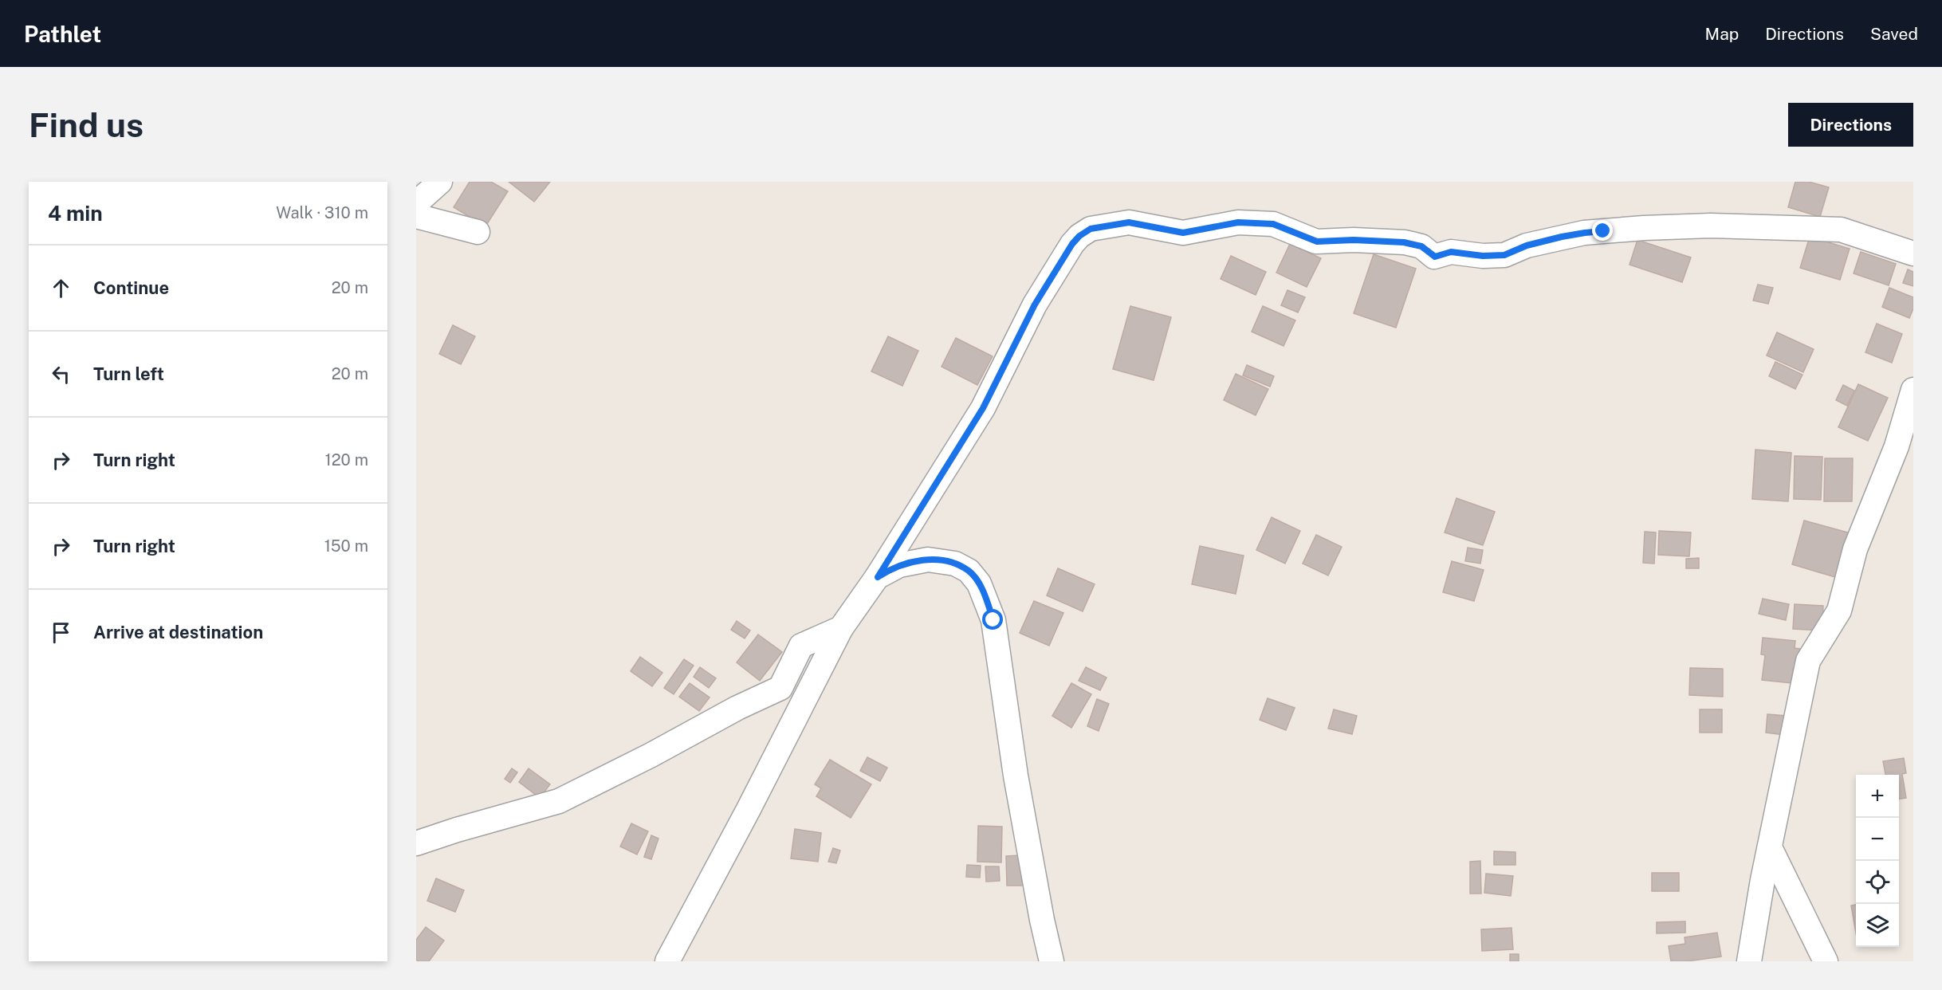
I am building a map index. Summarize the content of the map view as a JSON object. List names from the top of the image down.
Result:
{
  "page": {
    "header": "Pathlet",
    "nav": ["Map", "Directions", "Saved"],
    "buttons": "Directions",
    "title": "Find us",
    "heading": ["4 min", "Walk · 310 m"],
    "list": [
      ["Continue", "20 m"],
      ["Turn left", "20 m"],
      ["Turn right", "120 m"],
      ["Turn right", "150 m"],
      "Arrive at destination"
    ],
    "map_buttons": ["+", "−"]
  }
}
